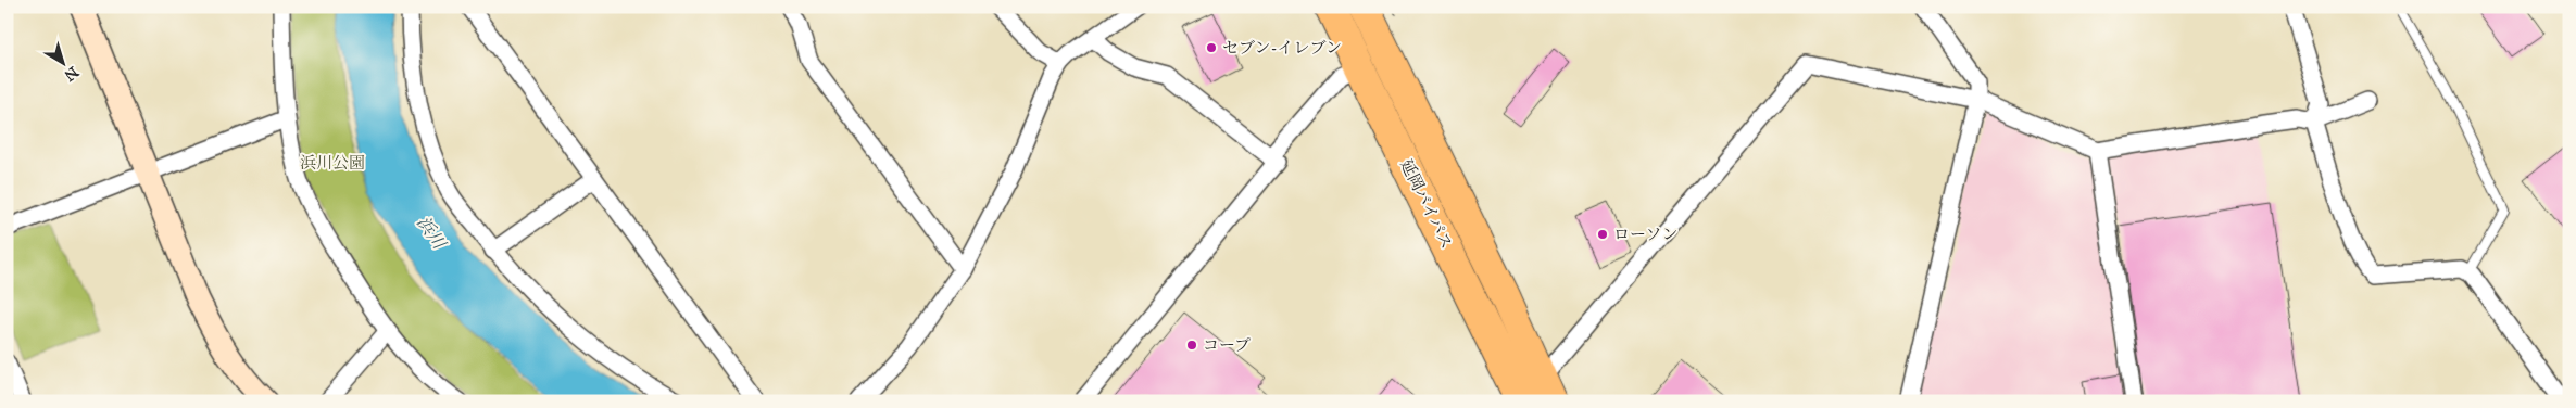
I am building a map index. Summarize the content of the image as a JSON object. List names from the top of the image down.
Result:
{
  "streets": {
    "highway": ["延岡バイパス"]
  },
  "water": ["浜川"],
  "parks": ["浜川公園"],
  "places": ["セブン-イレブン", "ローソン", "コープ"],
  "north": "bottom right"
}
